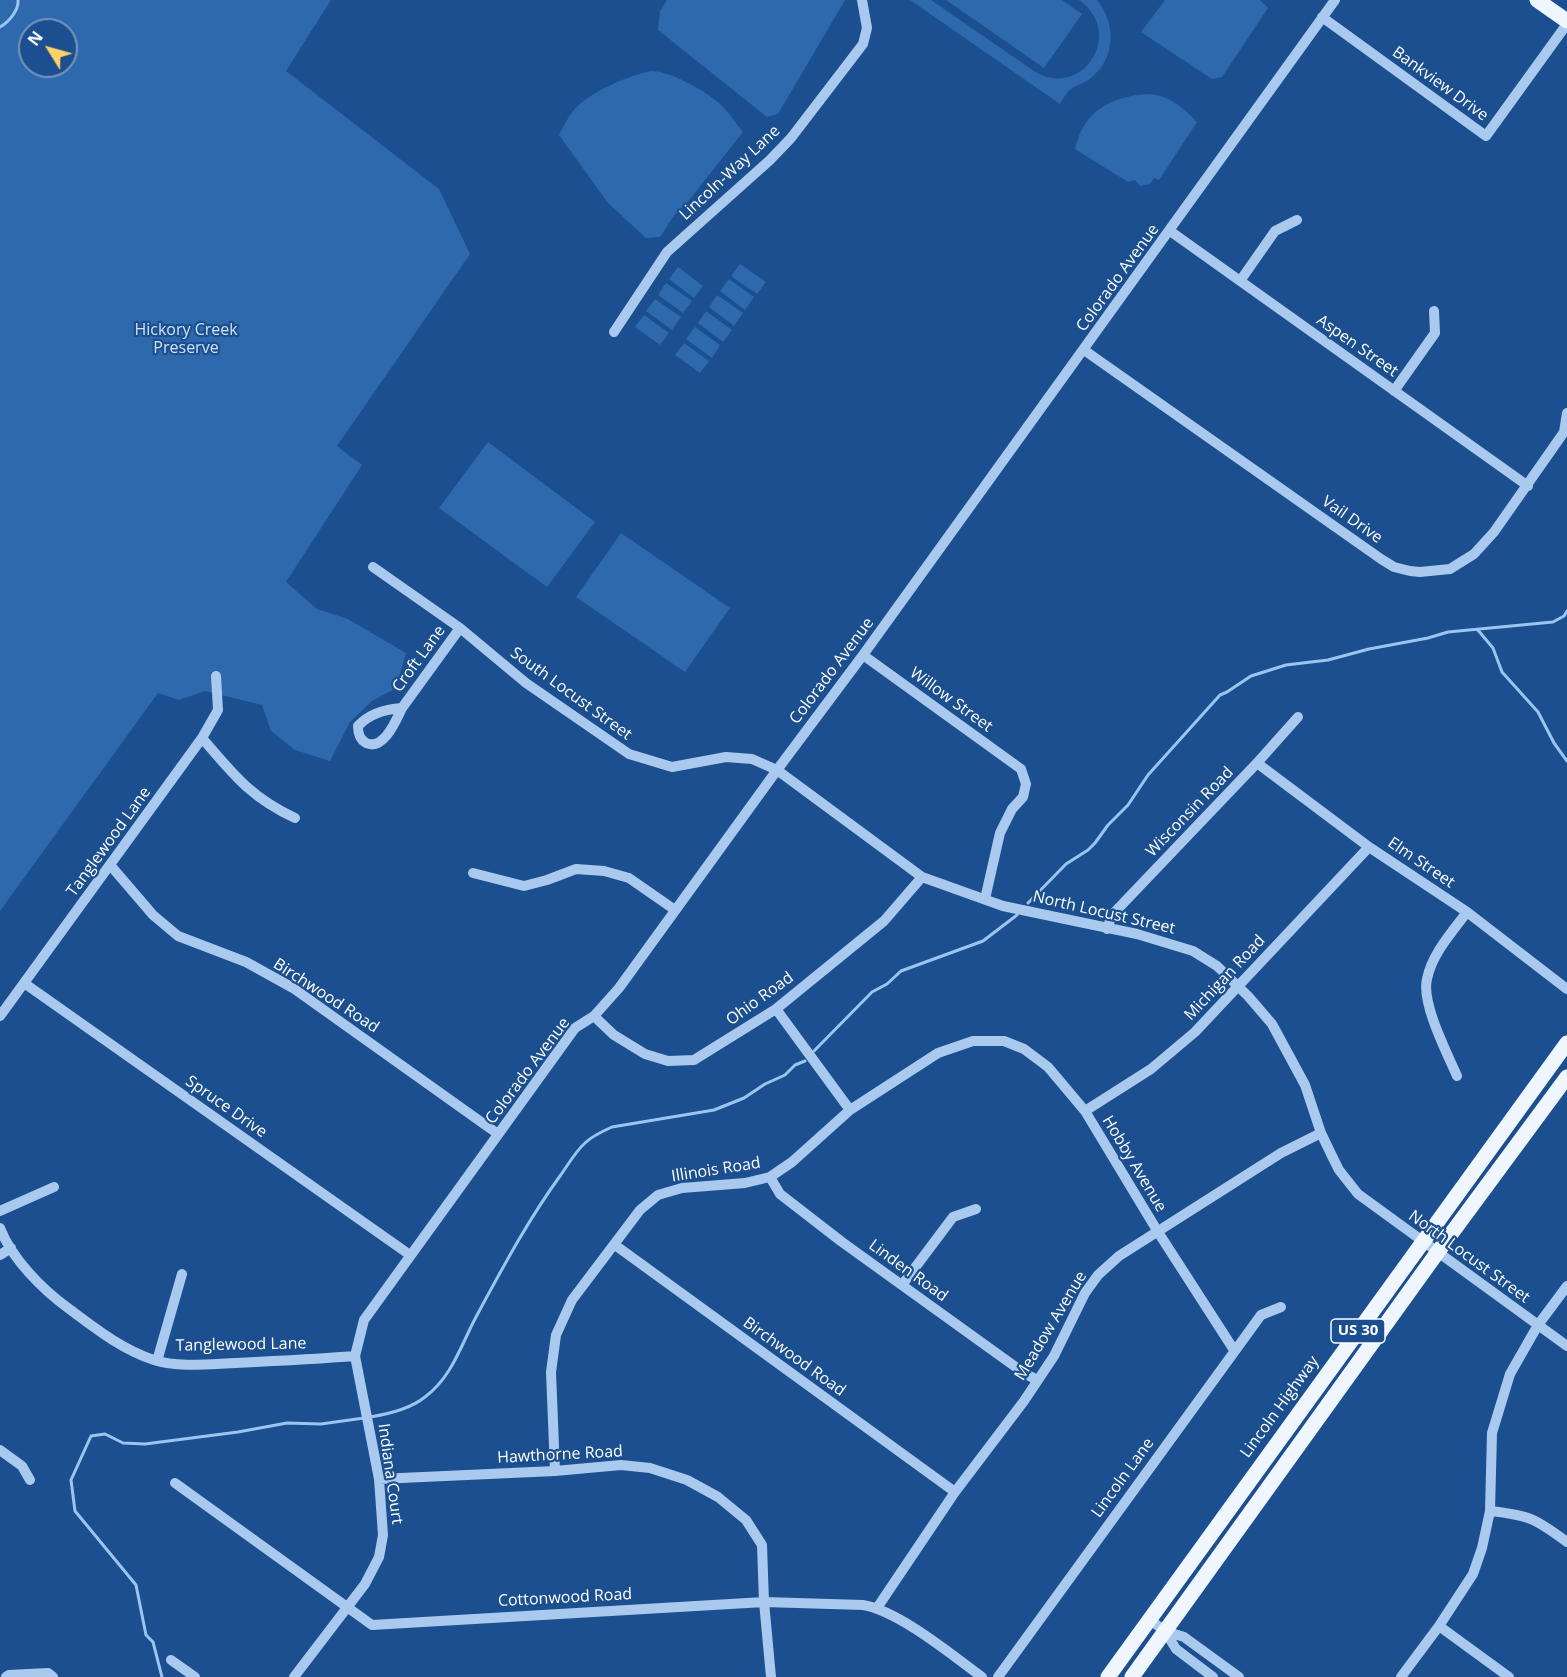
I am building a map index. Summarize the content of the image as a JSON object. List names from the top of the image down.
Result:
{
  "streets": {
    "main road": ["US 30", "Lincoln Highway"],
    "street": [
      "Bankview Drive",
      "Lincoln-Way Lane",
      "Colorado Avenue",
      "Aspen Street",
      "Vail Drive",
      "Croft Lane",
      "South Locust Street",
      "Willow Street",
      "Wisconsin Road",
      "Tanglewood Lane",
      "Elm Street",
      "North Locust Street",
      "Michigan Road",
      "Birchwood Road",
      "Ohio Road",
      "Spruce Drive",
      "Hobby Avenue",
      "Illinois Road",
      "Linden Road",
      "Meadow Avenue",
      "Hawthorne Road",
      "Indiana Court",
      "Lincoln Lane",
      "Cottonwood Road"
    ]
  },
  "crossings": [
    ["Bankview Drive", "Colorado Avenue"],
    ["Colorado Avenue", "Aspen Street"],
    ["Colorado Avenue", "Vail Drive"],
    ["Colorado Avenue", "South Locust Street"],
    ["Colorado Avenue", "Willow Street"],
    ["Colorado Avenue", "Tanglewood Lane"],
    ["Colorado Avenue", "North Locust Street"],
    ["Colorado Avenue", "Birchwood Road"],
    ["Colorado Avenue", "Ohio Road"],
    ["Colorado Avenue", "Spruce Drive"],
    ["Colorado Avenue", "Indiana Court"],
    ["Aspen Street", "Vail Drive"],
    ["Croft Lane", "South Locust Street"],
    ["South Locust Street", "North Locust Street"],
    ["Willow Street", "North Locust Street"],
    ["Wisconsin Road", "Elm Street"],
    ["Wisconsin Road", "North Locust Street"],
    ["Tanglewood Lane", "Birchwood Road"],
    ["Tanglewood Lane", "Spruce Drive"],
    ["Tanglewood Lane", "Indiana Court"],
    ["Elm Street", "Michigan Road"],
    ["North Locust Street", "Michigan Road"],
    ["North Locust Street", "Ohio Road"],
    ["North Locust Street", "Meadow Avenue"],
    ["North Locust Street", "US 30"],
    ["North Locust Street", "Lincoln Highway"],
    ["Michigan Road", "Hobby Avenue"],
    ["Birchwood Road", "Illinois Road"],
    ["Birchwood Road", "Meadow Avenue"],
    ["Hobby Avenue", "Illinois Road"],
    ["Hobby Avenue", "Meadow Avenue"],
    ["Hobby Avenue", "Lincoln Lane"],
    ["Illinois Road", "Linden Road"],
    ["Illinois Road", "Hawthorne Road"],
    ["Linden Road", "Meadow Avenue"],
    ["Meadow Avenue", "Cottonwood Road"],
    ["Hawthorne Road", "Indiana Court"],
    ["Hawthorne Road", "Cottonwood Road"],
    ["Indiana Court", "Cottonwood Road"]
  ],
  "parks": ["Hickory Creek Preserve"],
  "north": "top left"
}
